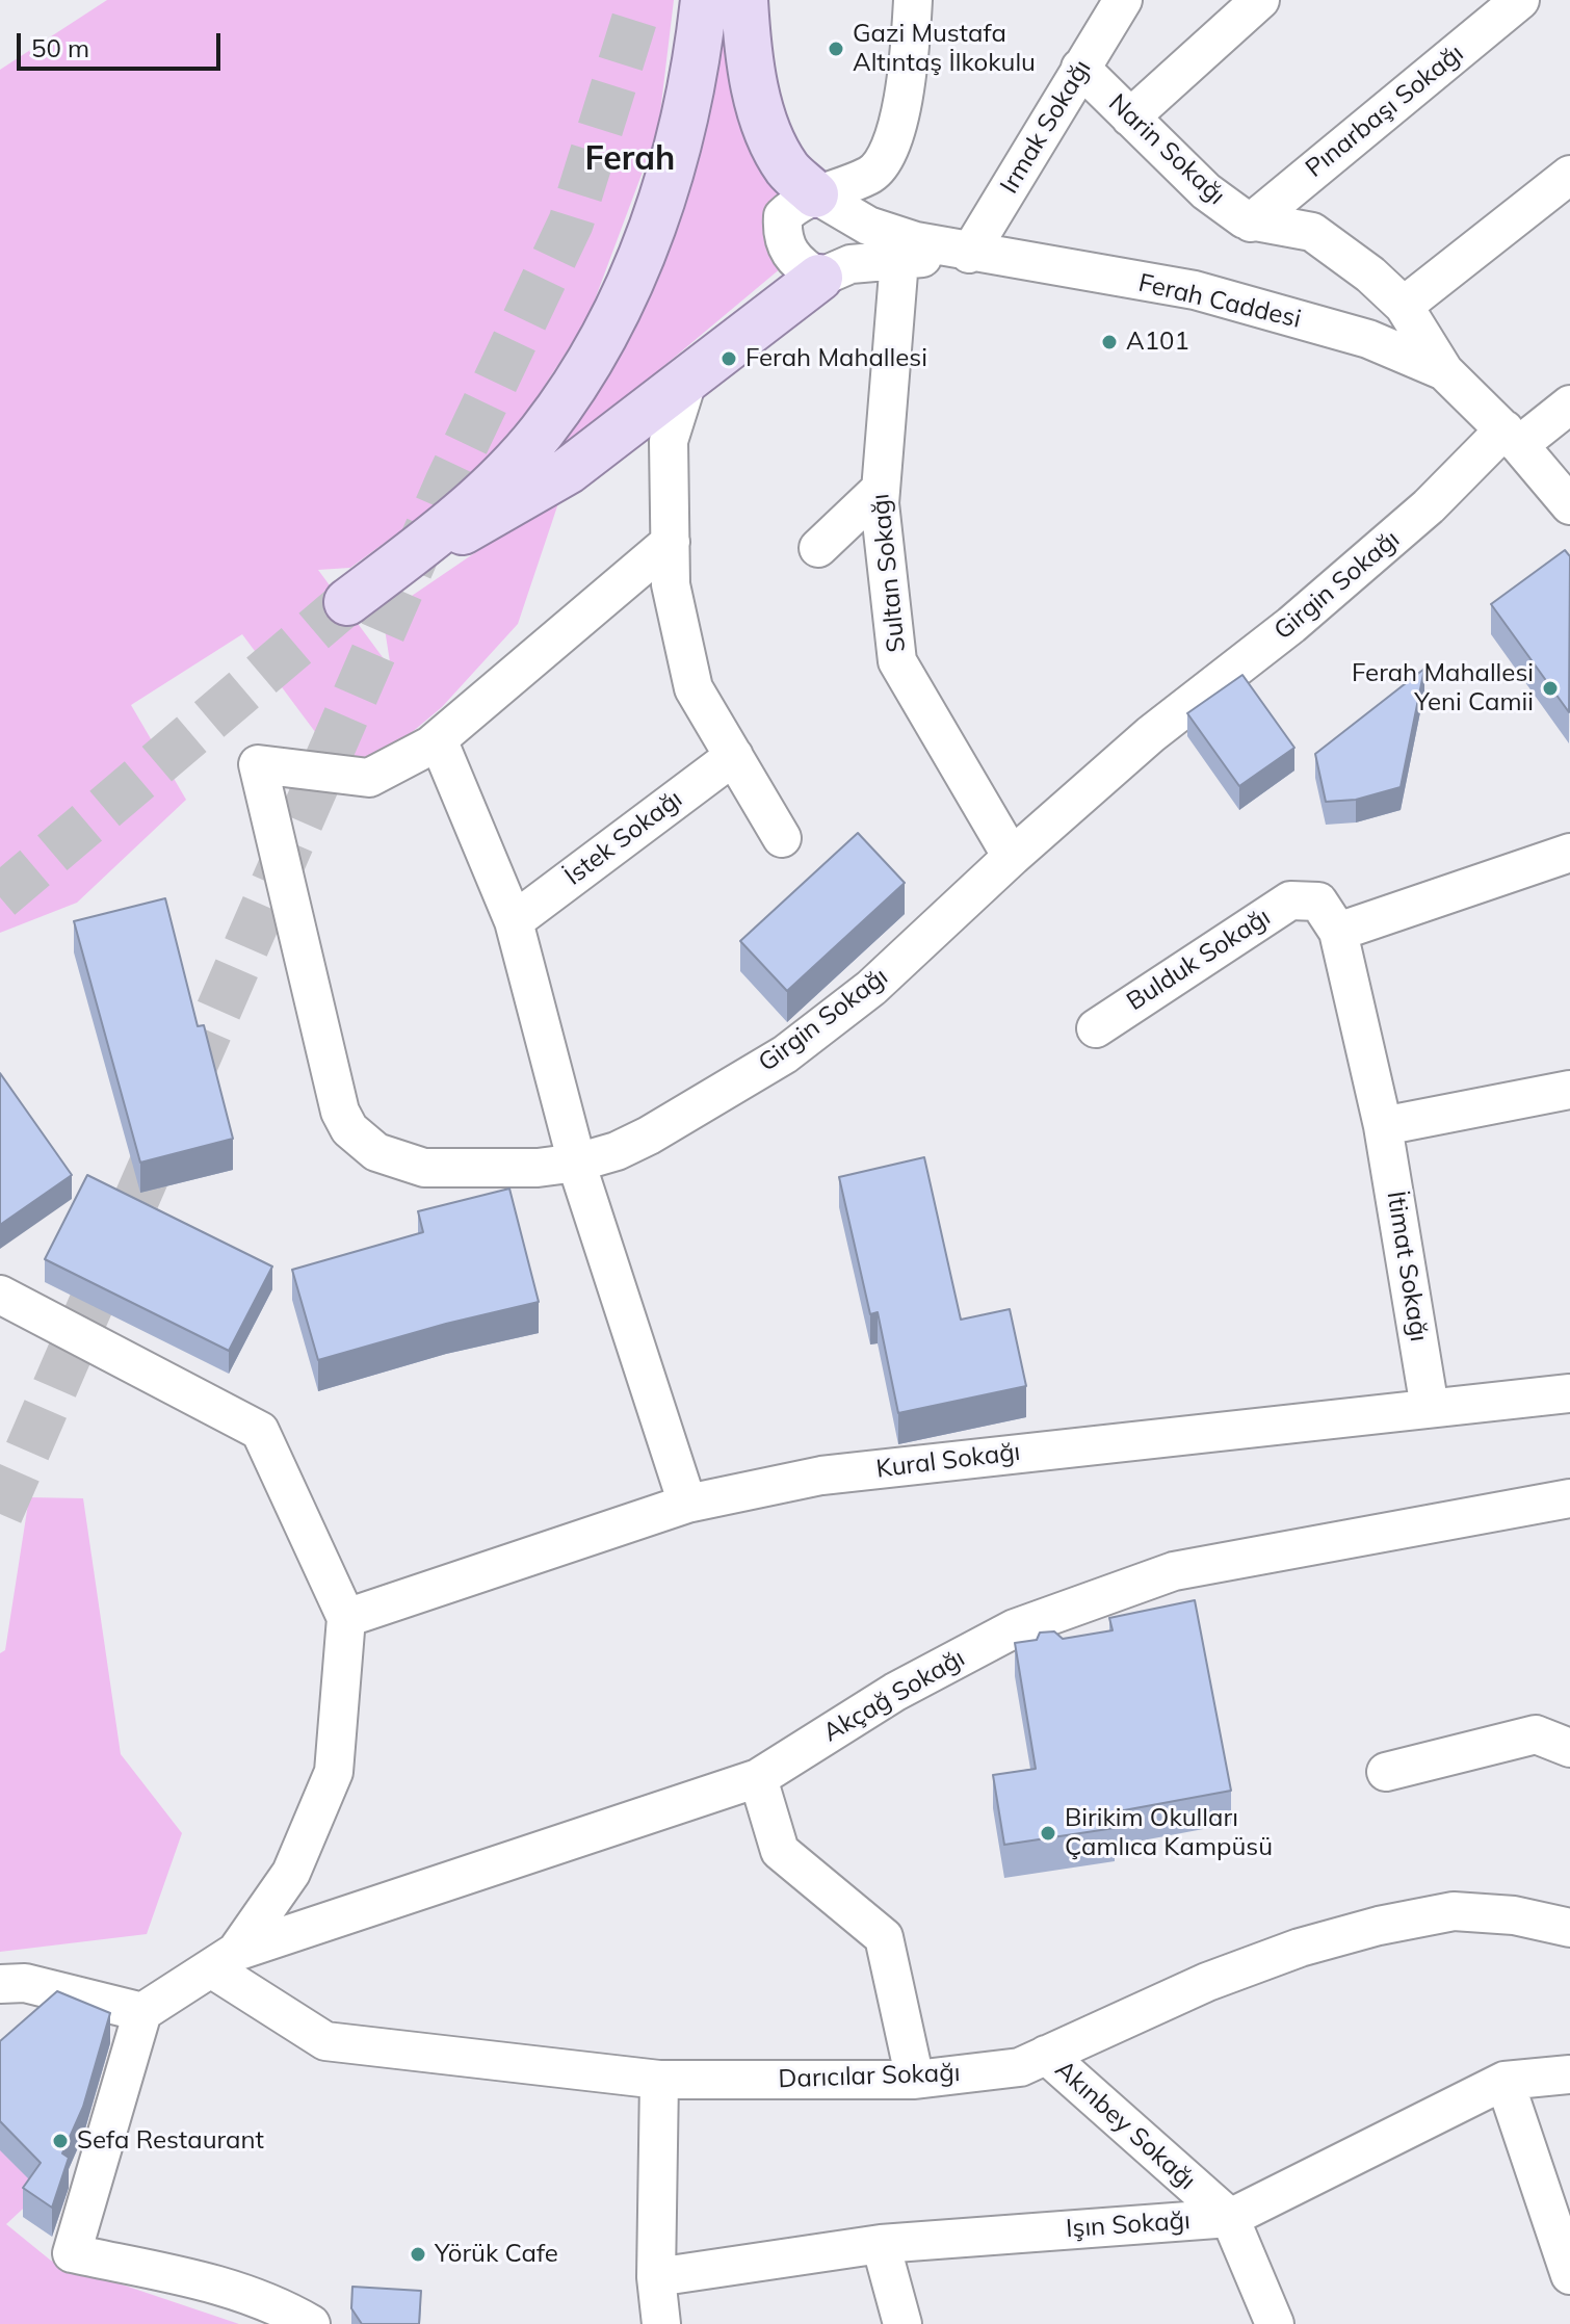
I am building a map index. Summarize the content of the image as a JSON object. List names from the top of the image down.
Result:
{
  "streets": {
    "street": [
      "Pınarbaşı Sokağı",
      "Irmak Sokağı",
      "Narin Sokağı",
      "Ferah Caddesi",
      "Sultan Sokağı",
      "Girgin Sokağı",
      "İstek Sokağı",
      "Bulduk Sokağı",
      "İtimat Sokağı",
      "Kural Sokağı",
      "Akçağ Sokağı",
      "Darıcılar Sokağı",
      "Akınbey Sokağı",
      "Işın Sokağı"
    ]
  },
  "crossings": [
    ["Pınarbaşı Sokağı", "Narin Sokağı"],
    ["Irmak Sokağı", "Narin Sokağı"],
    ["Irmak Sokağı", "Ferah Caddesi"],
    ["Narin Sokağı", "Ferah Caddesi"],
    ["Ferah Caddesi", "Girgin Sokağı"],
    ["Sultan Sokağı", "Girgin Sokağı"],
    ["Bulduk Sokağı", "İtimat Sokağı"],
    ["İtimat Sokağı", "Kural Sokağı"],
    ["Akçağ Sokağı", "Darıcılar Sokağı"],
    ["Darıcılar Sokağı", "Akınbey Sokağı"],
    ["Akınbey Sokağı", "Işın Sokağı"]
  ],
  "districts": ["Ferah"],
  "places": [
    "Gazi Mustafa Altıntaş İlkokulu",
    "A101",
    "Ferah Mahallesi",
    "Ferah Mahallesi Yeni Camii",
    "Birikim Okulları Çamlıca Kampüsü",
    "Sefa Restaurant",
    "Yörük Cafe"
  ],
  "scale_bar": "50 m"
}
